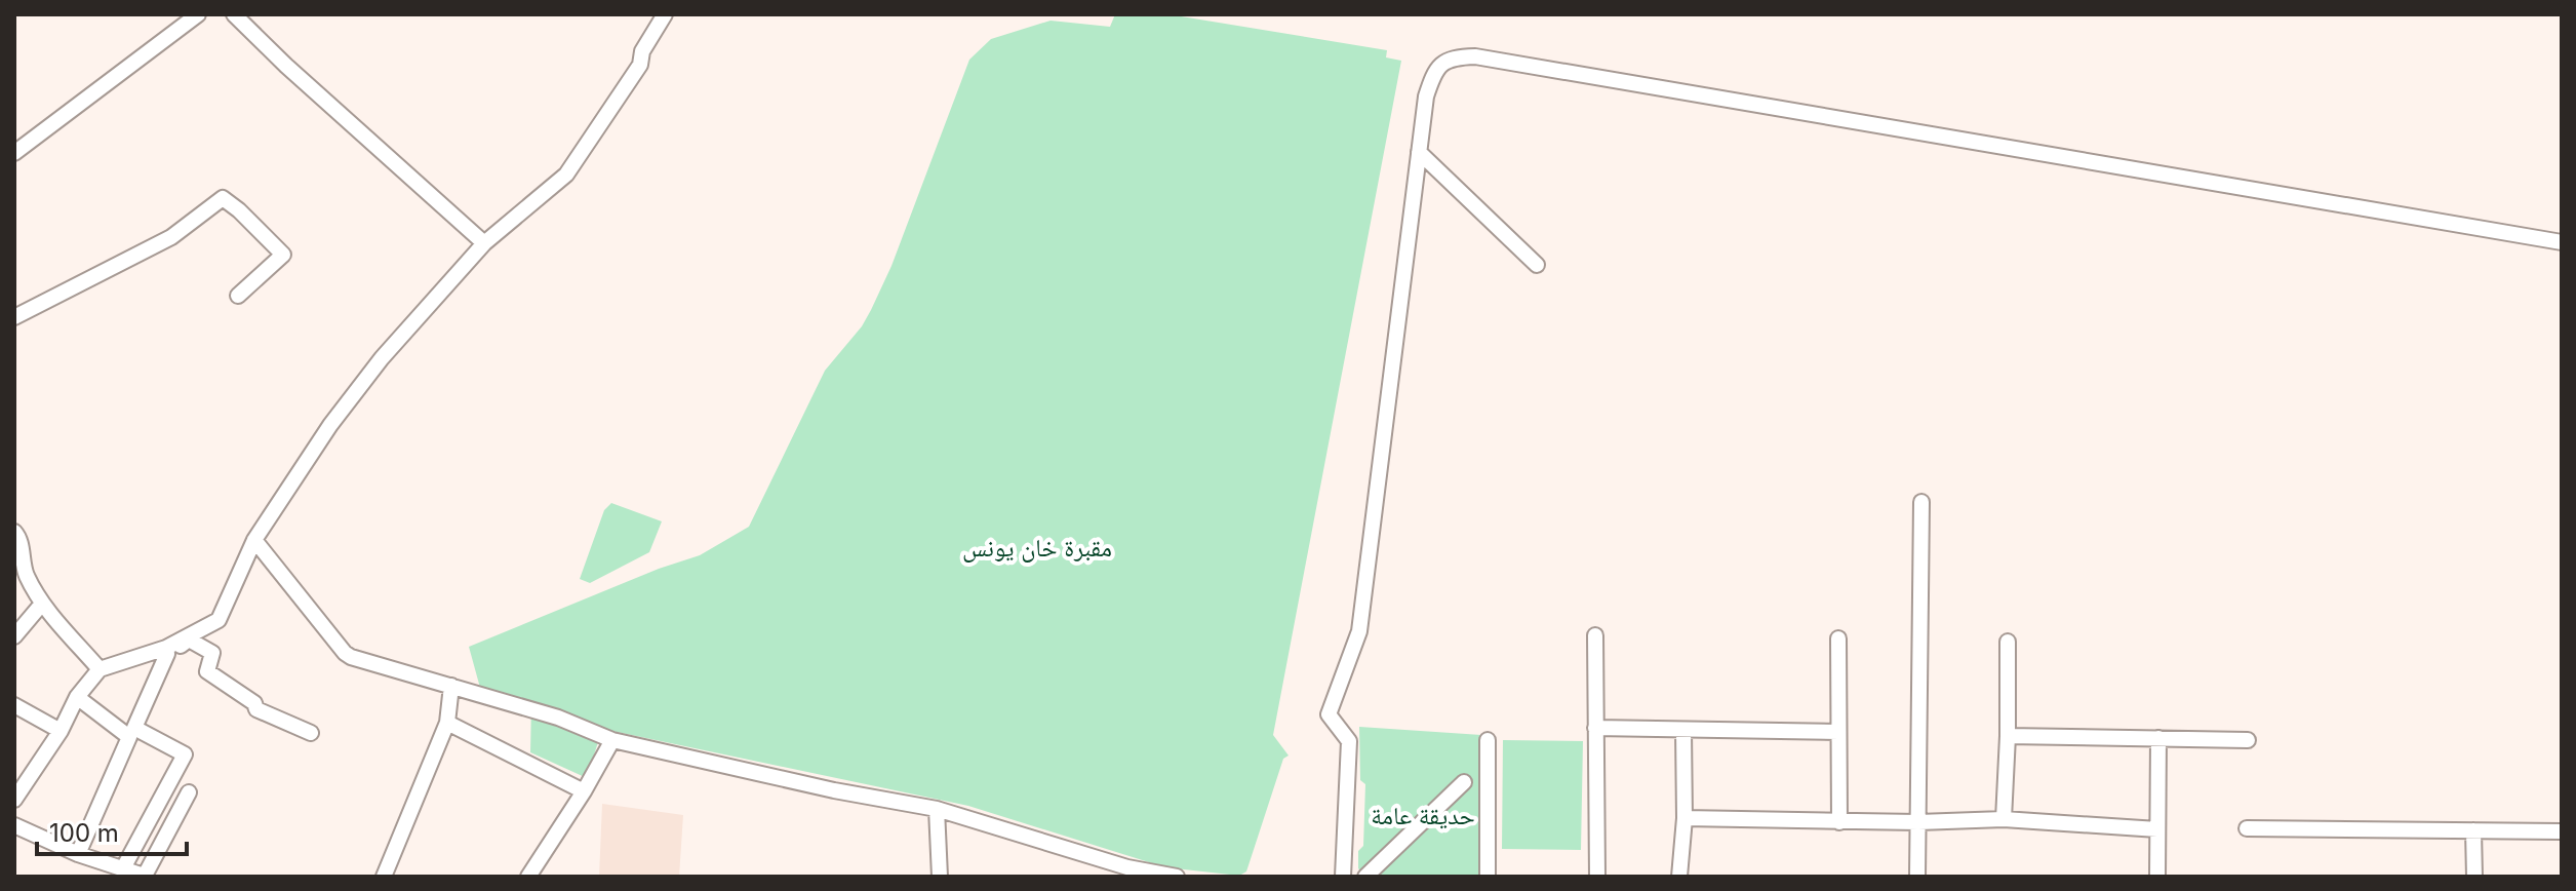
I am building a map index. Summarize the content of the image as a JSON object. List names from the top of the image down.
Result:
{
  "parks": ["مقبرة خان يونس", "حديقة عامة"],
  "scale_bar": "100 m"
}
